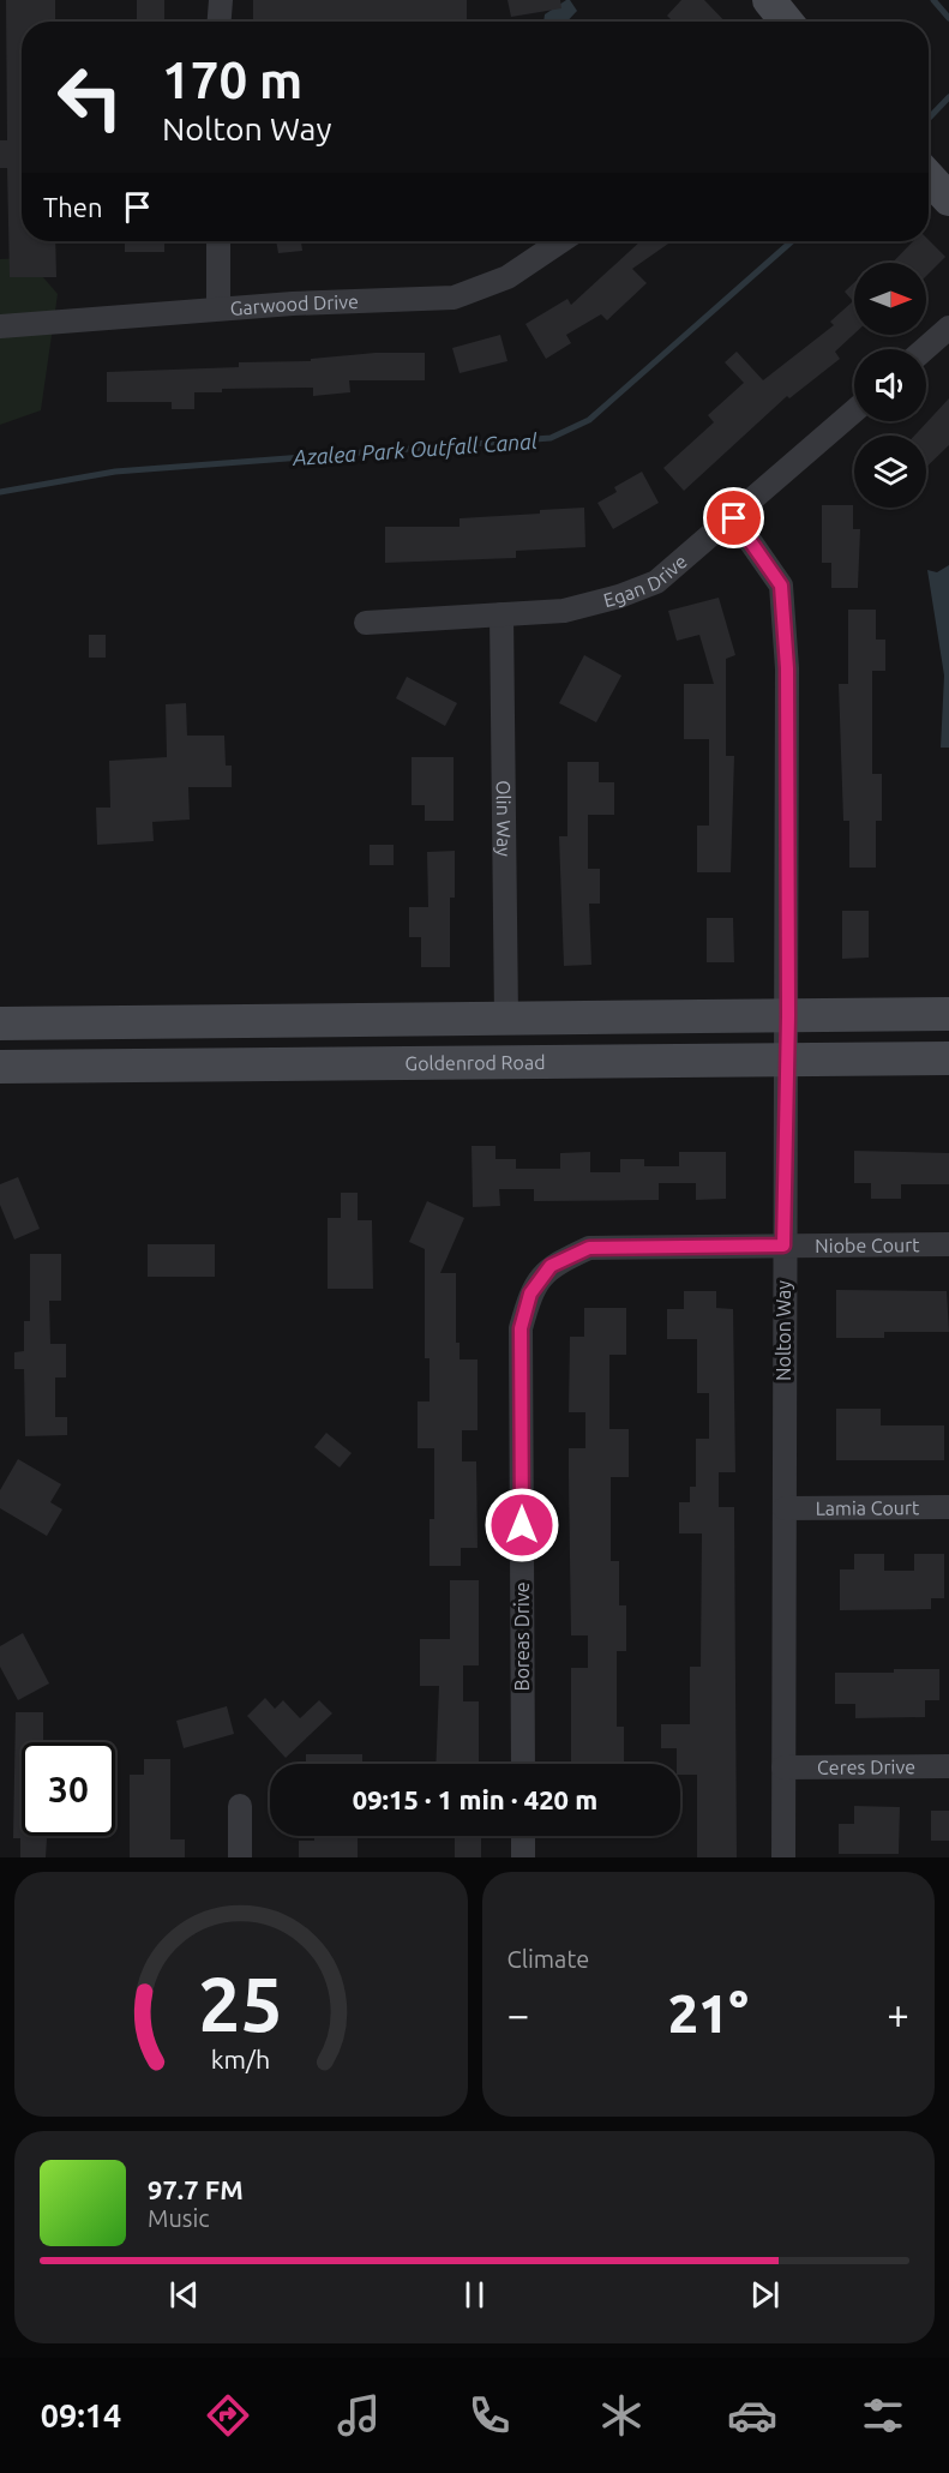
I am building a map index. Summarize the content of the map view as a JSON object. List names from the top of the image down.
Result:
{
  "streets": {
    "main road": ["Goldenrod Road"],
    "street": [
      "Garwood Drive",
      "Egan Drive",
      "Olin Way",
      "Niobe Court",
      "Nolton Way",
      "Lamia Court",
      "Boreas Drive",
      "Ceres Drive"
    ]
  },
  "crossings": [
    ["Egan Drive", "Olin Way"],
    ["Egan Drive", "Nolton Way"],
    ["Goldenrod Road", "Nolton Way"],
    ["Niobe Court", "Nolton Way"],
    ["Niobe Court", "Boreas Drive"],
    ["Nolton Way", "Lamia Court"],
    ["Nolton Way", "Boreas Drive"],
    ["Nolton Way", "Ceres Drive"]
  ],
  "water": ["Azalea Park Outfall Canal"],
  "north": "right",
  "page": {
    "turn": ["170 m", "Nolton Way"],
    "then": "Then",
    "limit": "30",
    "trip": "09:15 · 1 min · 420 m",
    "tile": "Climate",
    "heat": ["−", "21°", "+"],
    "song": ["97.7 FM", "Music"],
    "tabs": "09:14",
    "gauge": ["25", "km/h"]
  }
}
